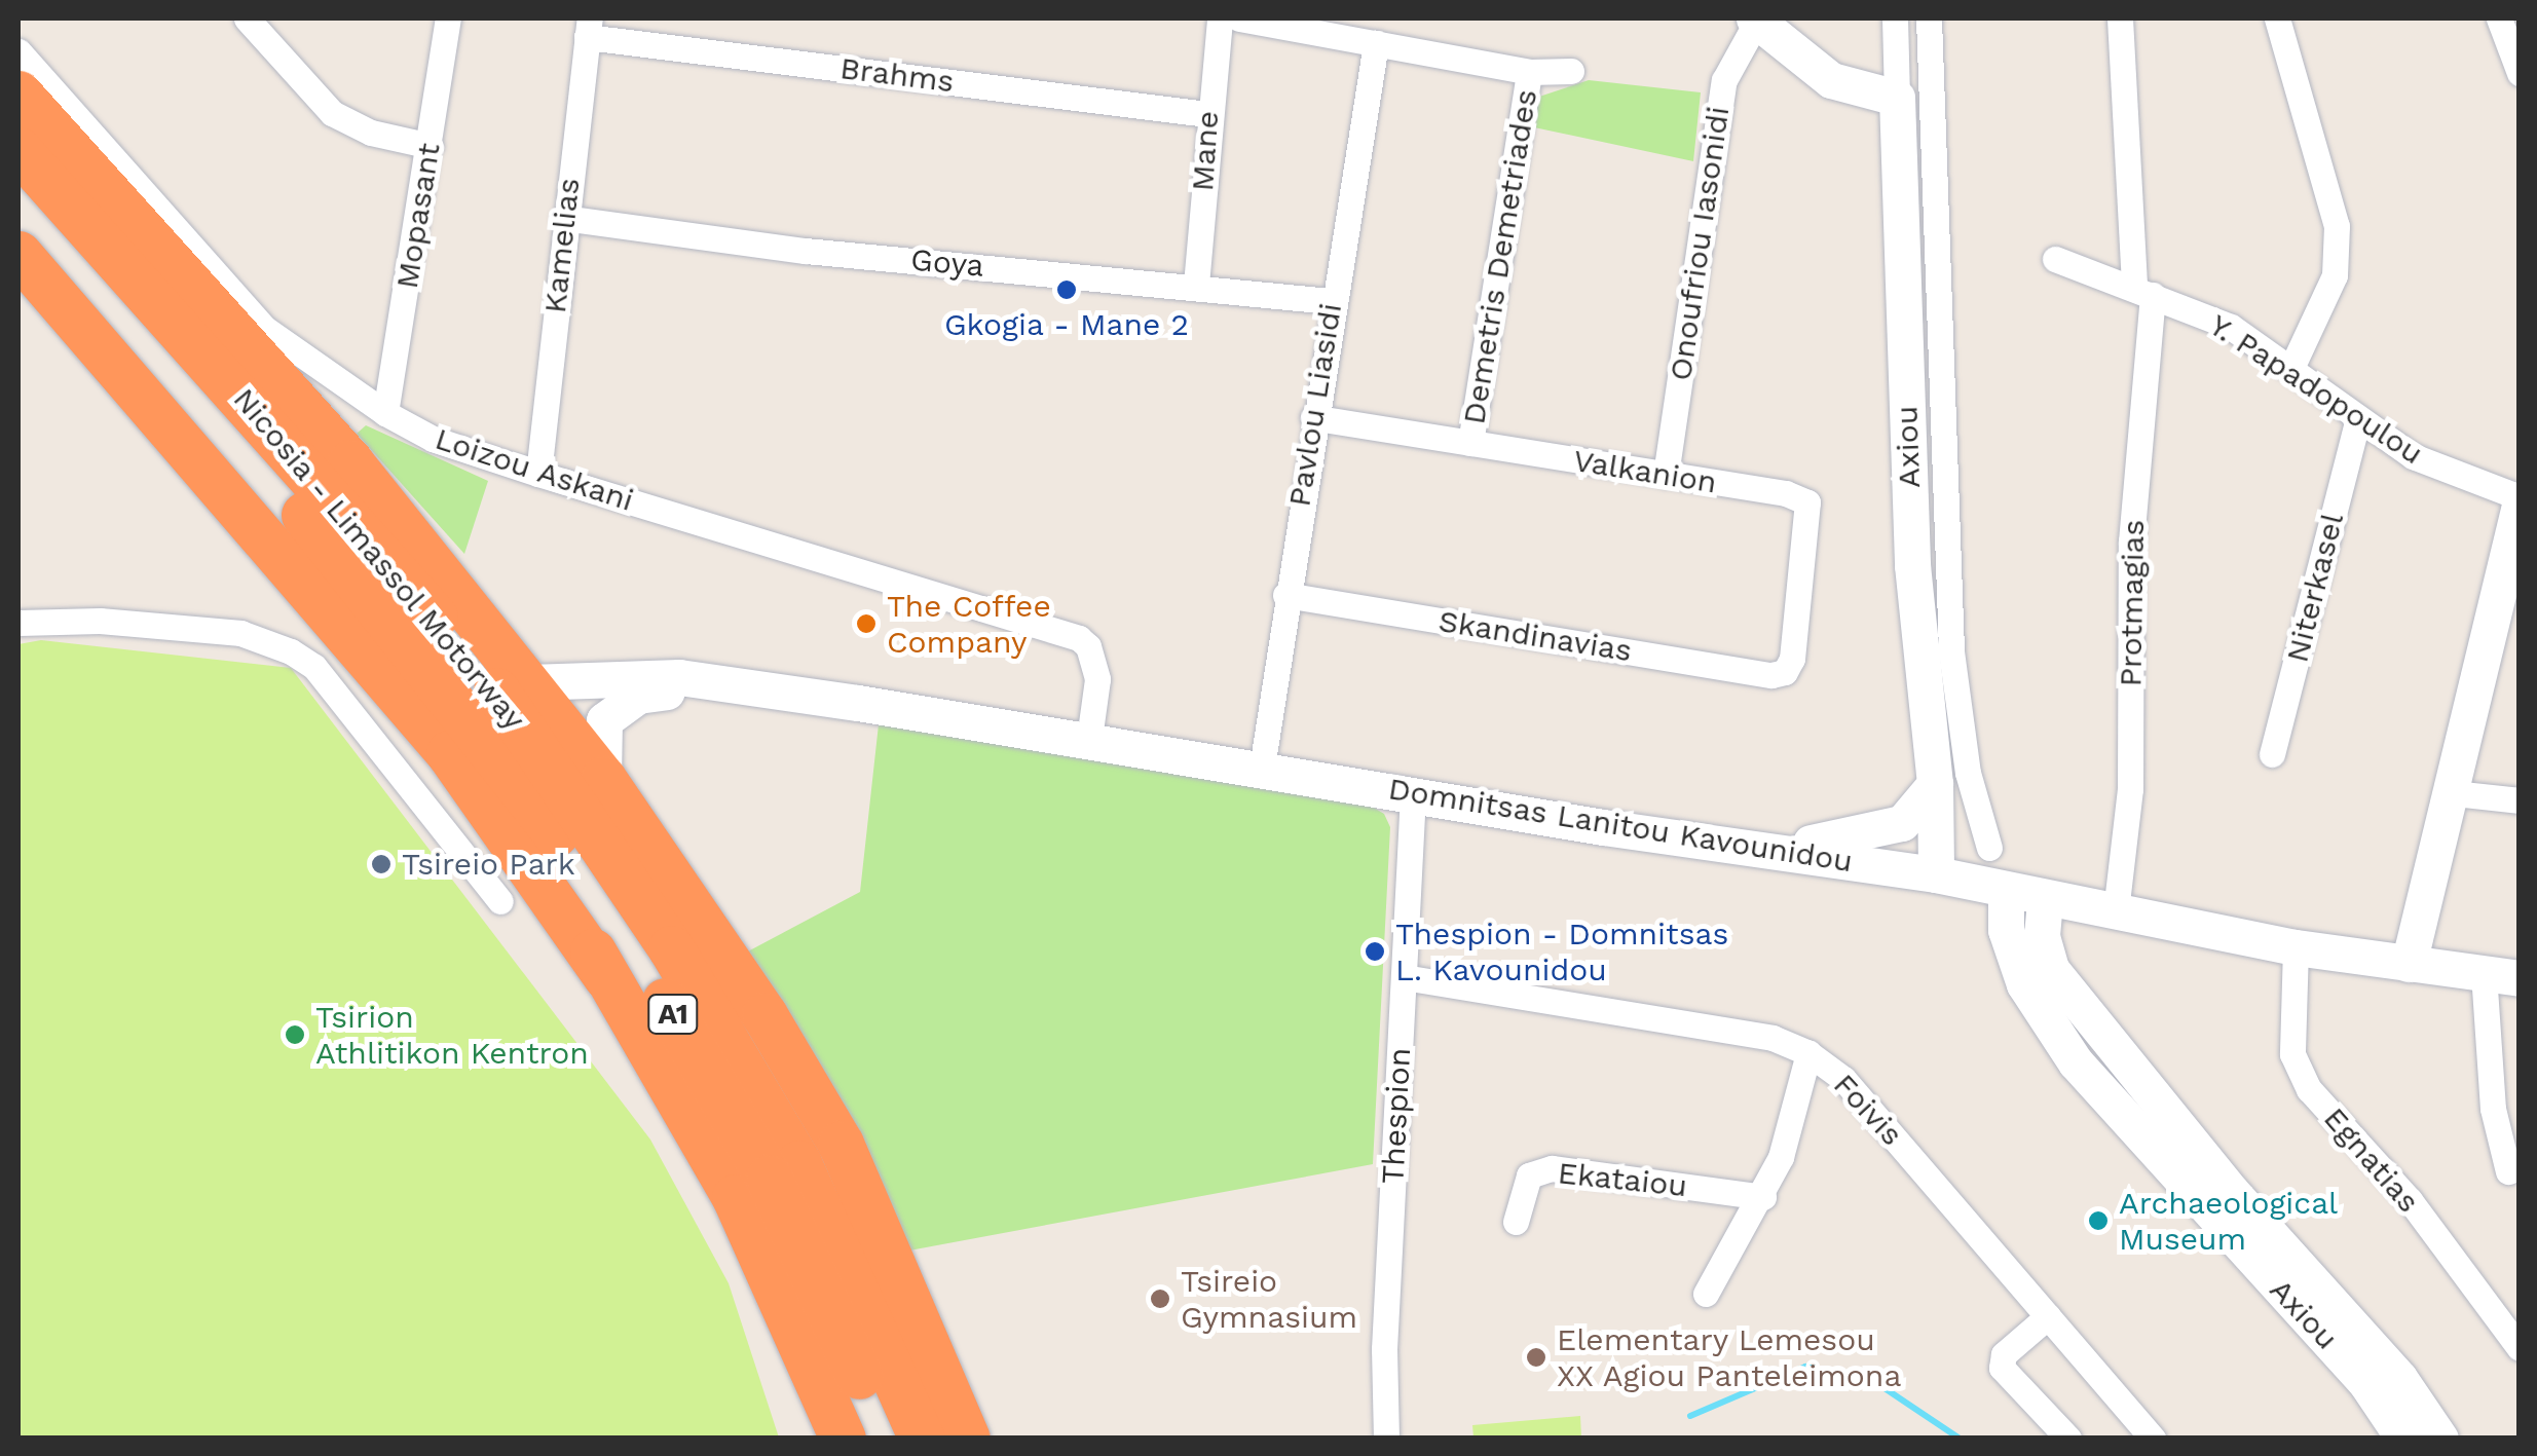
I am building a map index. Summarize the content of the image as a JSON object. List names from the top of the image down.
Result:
{
  "streets": {
    "highway": ["Nicosia - Limassol Motorway", "A1"],
    "street": [
      "Brahms",
      "Mane",
      "Mopasant",
      "Onoufriou Iasonidi",
      "Kamelias",
      "Demetris Demetriades",
      "Goya",
      "Y. Papadopoulou",
      "Pavlou Liasidi",
      "Axiou",
      "Loizou Askani",
      "Valkanion",
      "Niterkasel",
      "Protmagias",
      "Skandinavias",
      "Domnitsas Lanitou Kavounidou",
      "Foivis",
      "Thespion",
      "Egnatias",
      "Ekataiou"
    ]
  },
  "crossings": [
    ["Brahms", "Mane"],
    ["Brahms", "Kamelias"],
    ["Mane", "Goya"],
    ["Mopasant", "Loizou Askani"],
    ["Onoufriou Iasonidi", "Valkanion"],
    ["Kamelias", "Goya"],
    ["Kamelias", "Loizou Askani"],
    ["Demetris Demetriades", "Valkanion"],
    ["Goya", "Pavlou Liasidi"],
    ["Y. Papadopoulou", "Niterkasel"],
    ["Y. Papadopoulou", "Protmagias"],
    ["Pavlou Liasidi", "Valkanion"],
    ["Pavlou Liasidi", "Skandinavias"],
    ["Pavlou Liasidi", "Domnitsas Lanitou Kavounidou"],
    ["Axiou", "Domnitsas Lanitou Kavounidou"],
    ["Loizou Askani", "Domnitsas Lanitou Kavounidou"],
    ["Valkanion", "Skandinavias"],
    ["Nicosia - Limassol Motorway", "Domnitsas Lanitou Kavounidou"],
    ["Protmagias", "Domnitsas Lanitou Kavounidou"],
    ["Domnitsas Lanitou Kavounidou", "Thespion"],
    ["Domnitsas Lanitou Kavounidou", "Egnatias"],
    ["Foivis", "Thespion"]
  ],
  "places": [
    "Gkogia - Mane 2",
    "The Coffee Company",
    "Tsireio Park",
    "Thespion - Domnitsas L. Kavounidou",
    "Tsirion Athlitikon Kentron",
    "Archaeological Museum",
    "Tsireio Gymnasium",
    "Elementary Lemesou XX Agiou Panteleimona"
  ]
}
